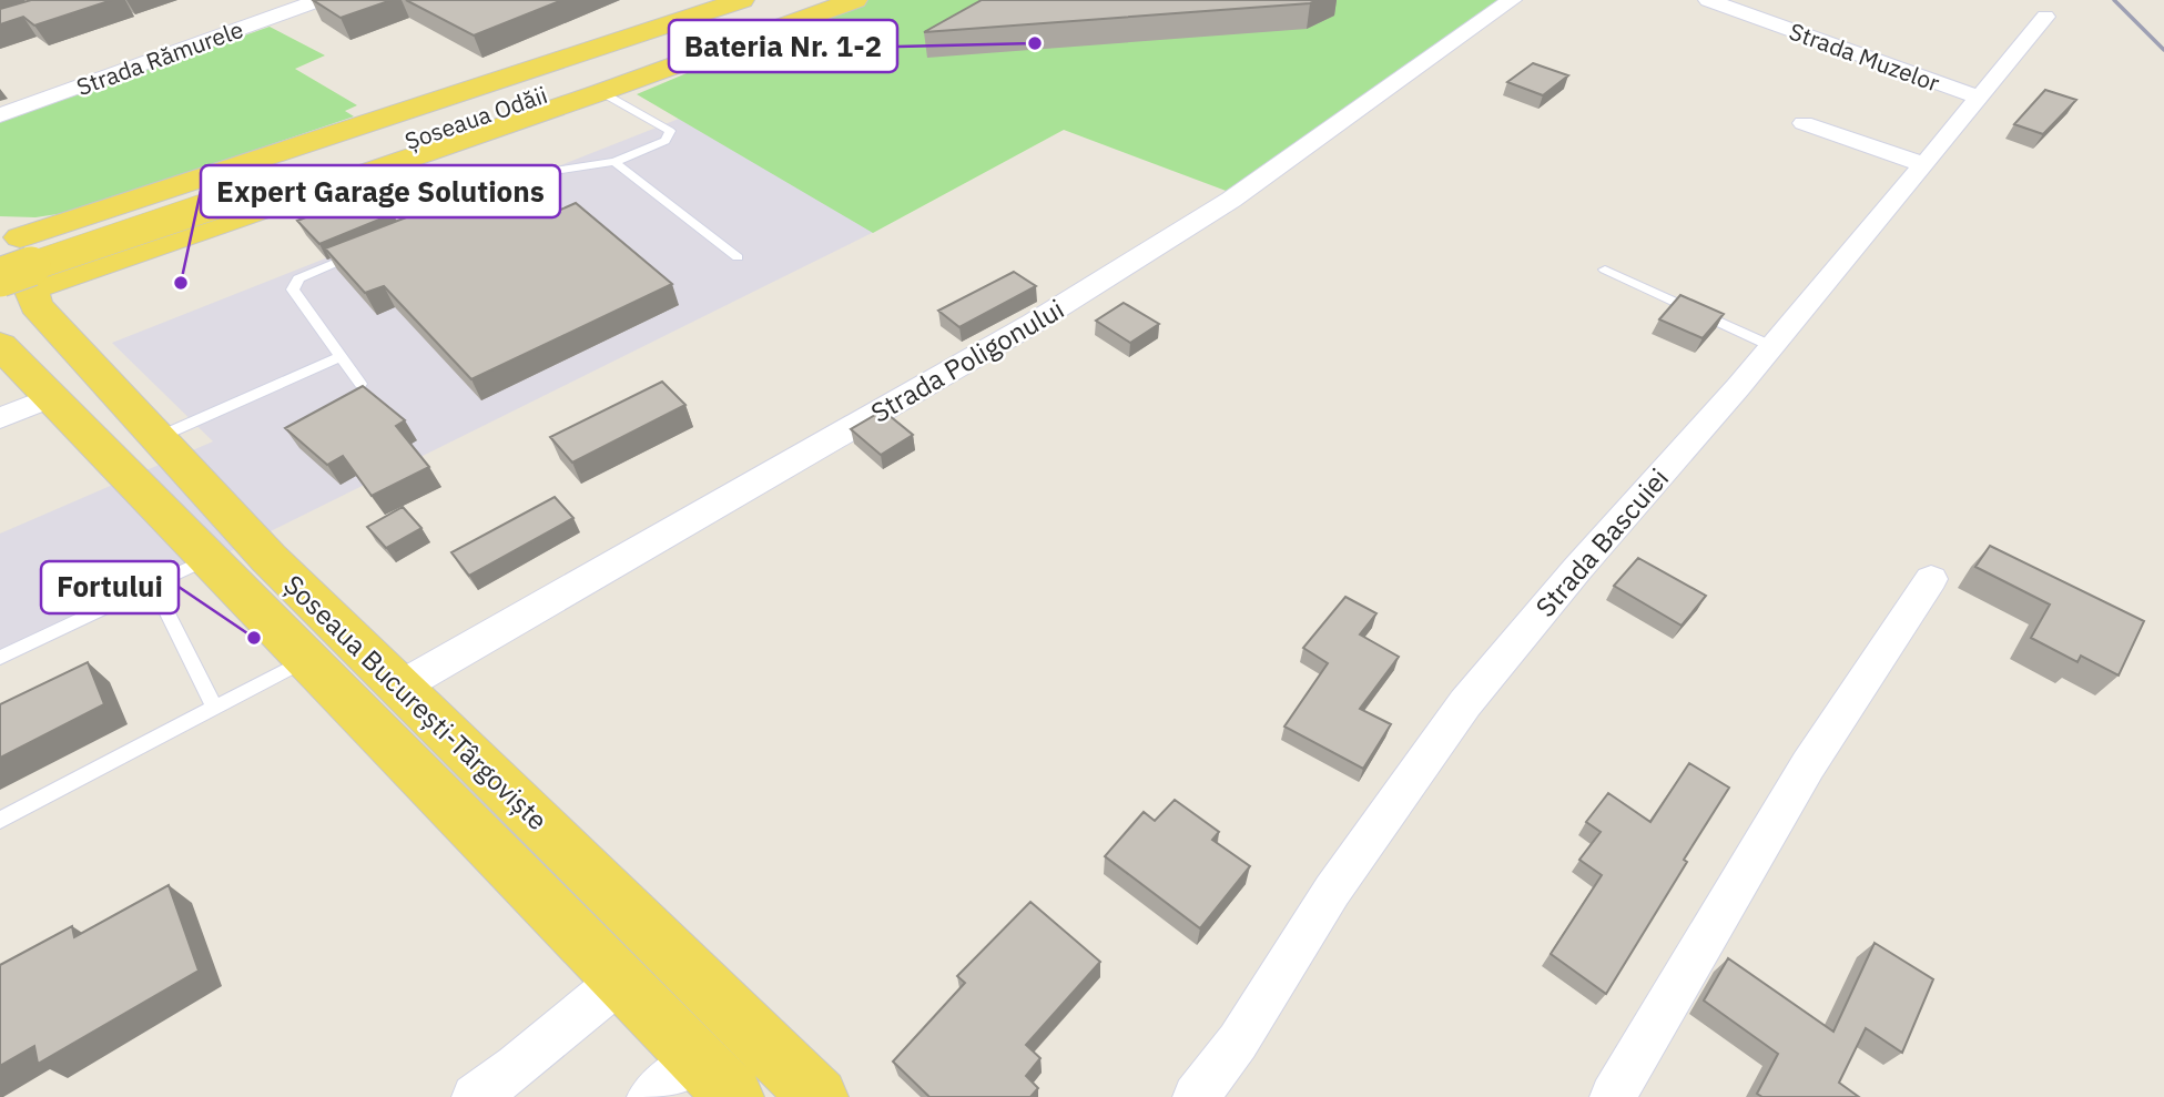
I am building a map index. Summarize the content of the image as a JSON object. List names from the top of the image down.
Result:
{
  "streets": {
    "main road": ["Șoseaua Odăii", "Șoseaua București-Târgoviște"],
    "street": [
      "Strada Muzelor",
      "Strada Rămurele",
      "Strada Poligonului",
      "Strada Bascuiei"
    ]
  },
  "crossings": [
    ["Strada Muzelor", "Strada Bascuiei"],
    ["Șoseaua Odăii", "Șoseaua București-Târgoviște"],
    ["Strada Poligonului", "Șoseaua București-Târgoviște"]
  ],
  "places": ["Bateria Nr. 1-2", "Expert Garage Solutions", "Fortului"]
}
